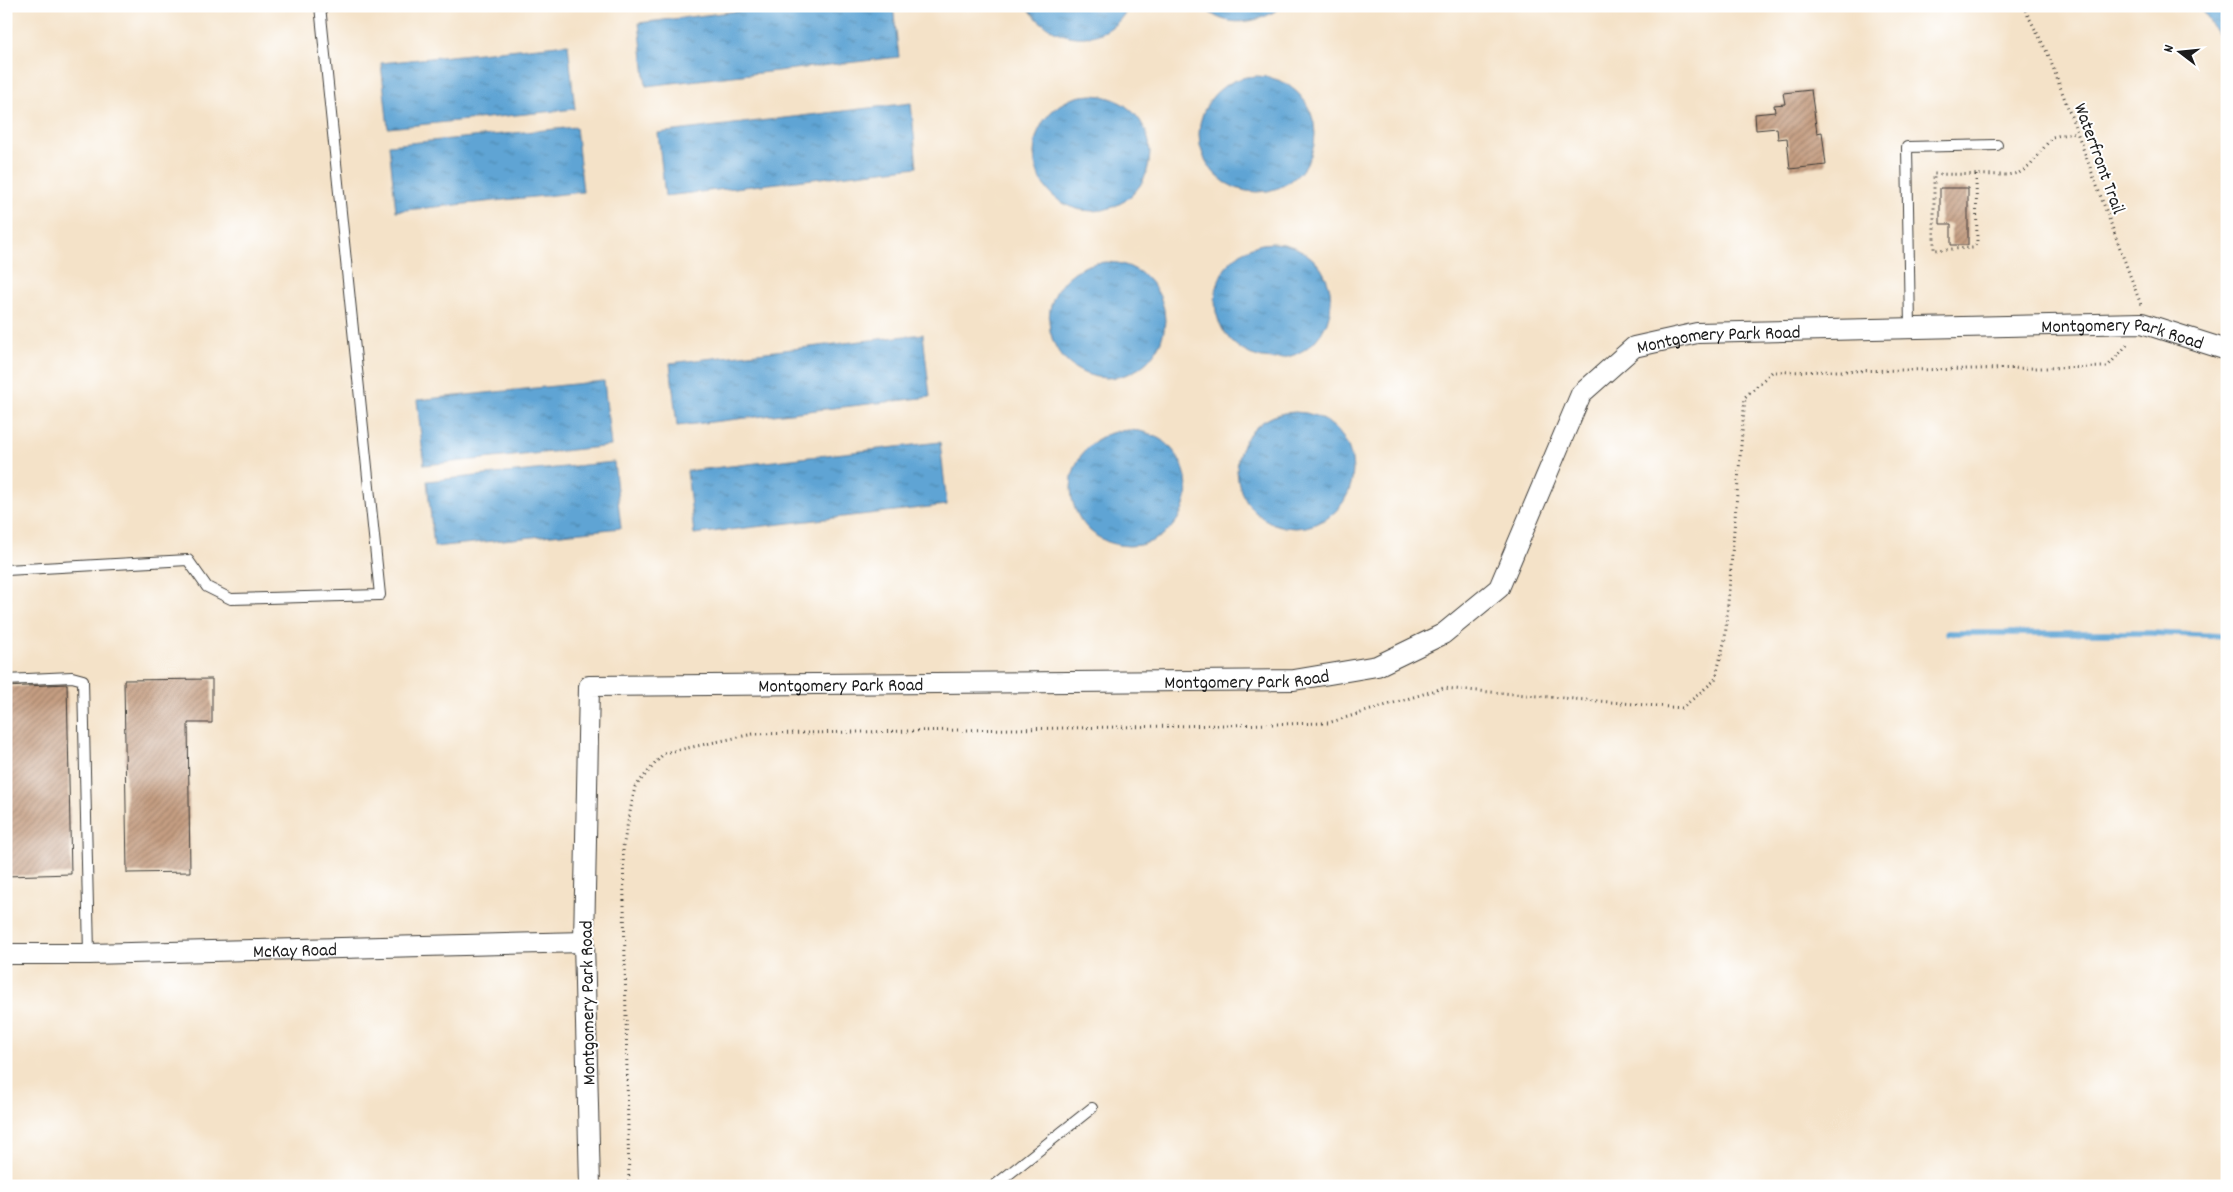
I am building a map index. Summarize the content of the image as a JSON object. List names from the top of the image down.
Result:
{
  "streets": {
    "street": ["Montgomery Park Road", "McKay Road"],
    "path": ["Waterfront Trail"]
  },
  "crossings": [
    ["Waterfront Trail", "Montgomery Park Road"],
    ["Montgomery Park Road", "McKay Road"]
  ],
  "north": "left"
}
